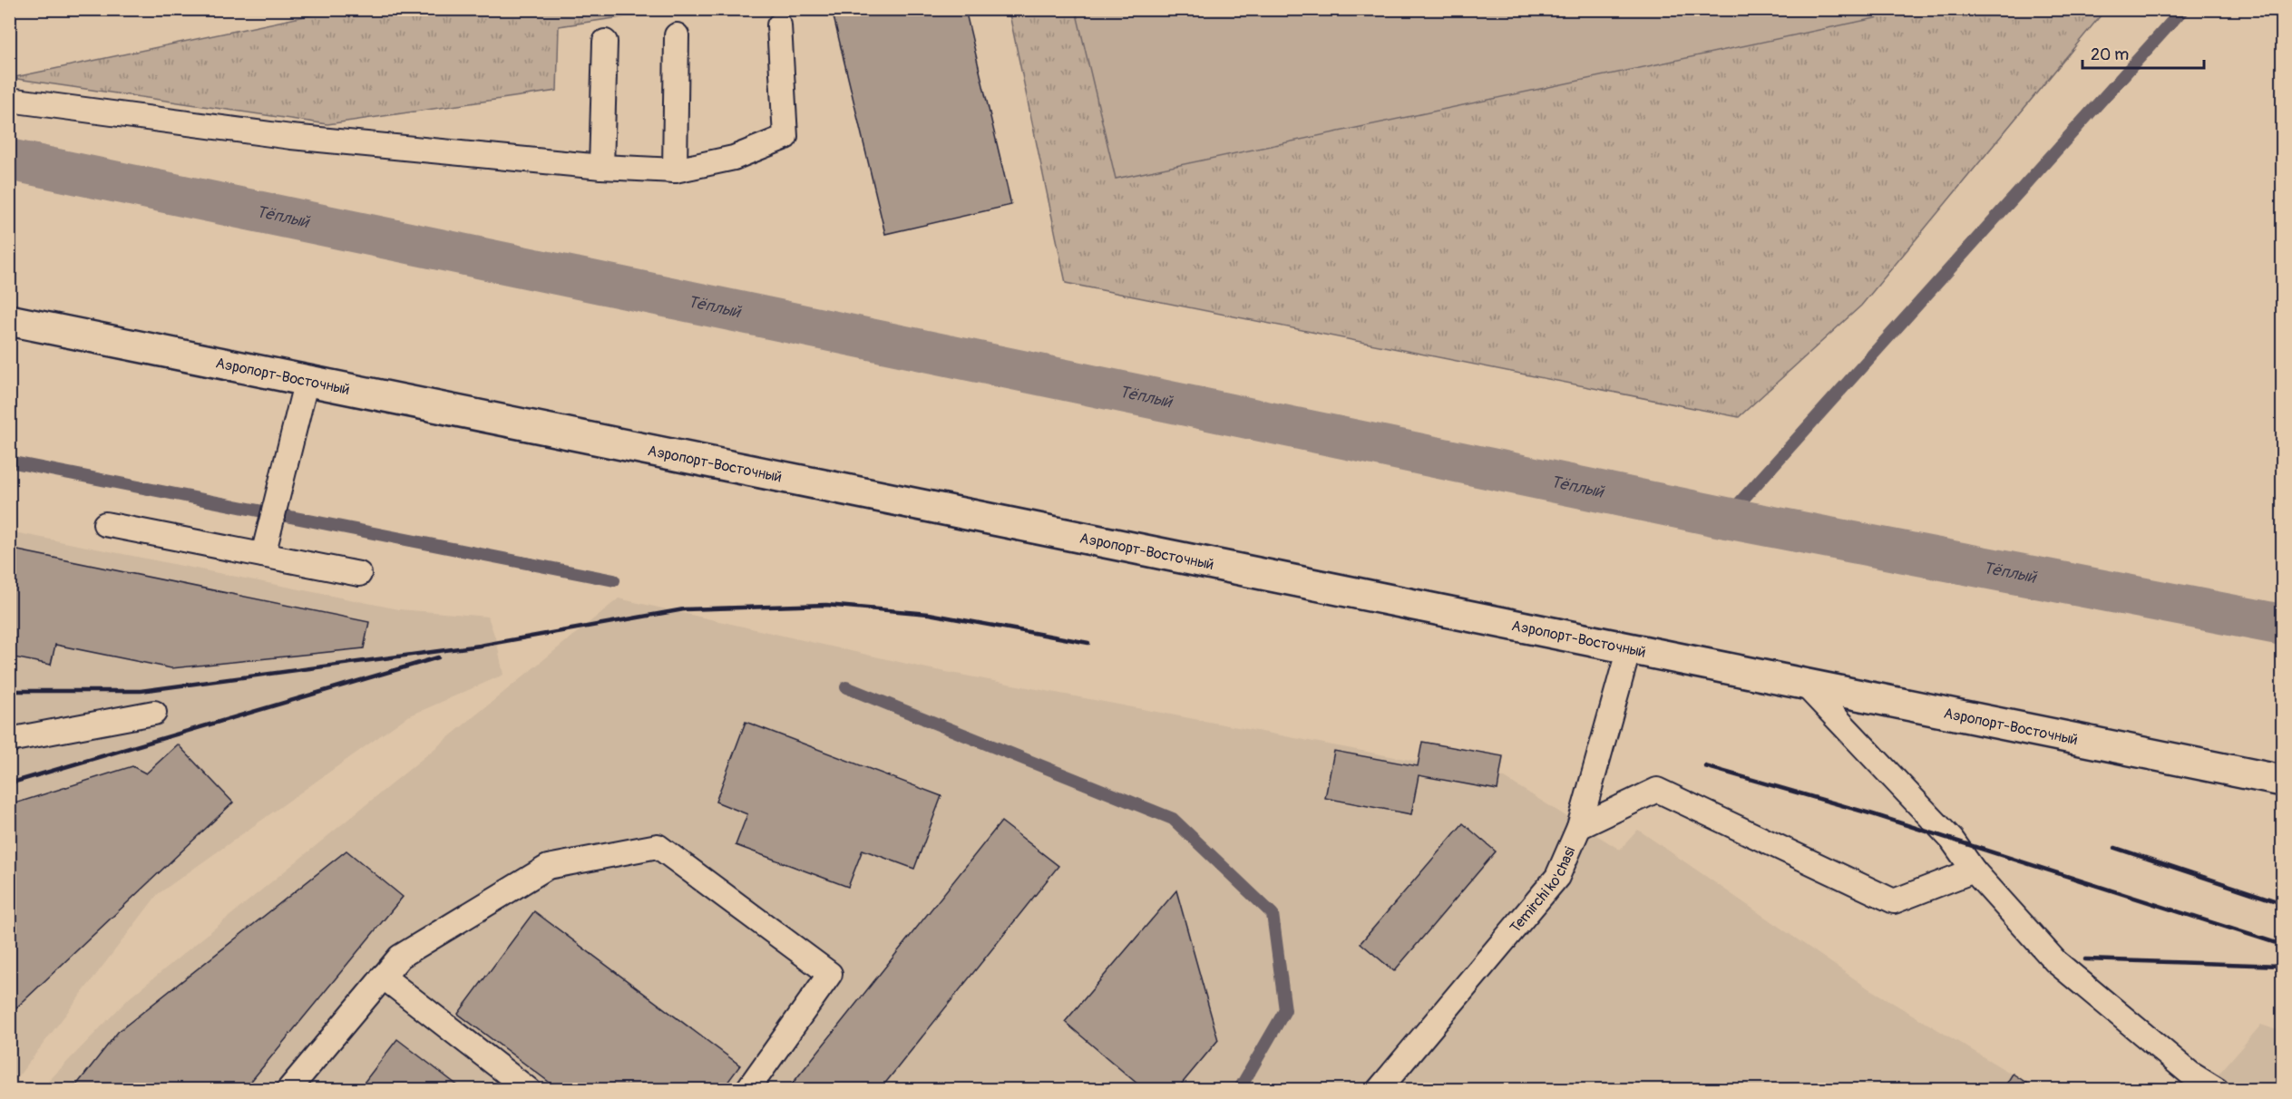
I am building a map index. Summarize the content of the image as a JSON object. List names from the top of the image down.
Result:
{
  "streets": {
    "street": ["Аэропорт-Восточный"],
    "lane": ["Temirchi ko'chasi"]
  },
  "crossings": [
    ["Аэропорт-Восточный", "Temirchi ko'chasi"]
  ],
  "water": ["Тёплый"],
  "scale_bar": "20 m"
}
